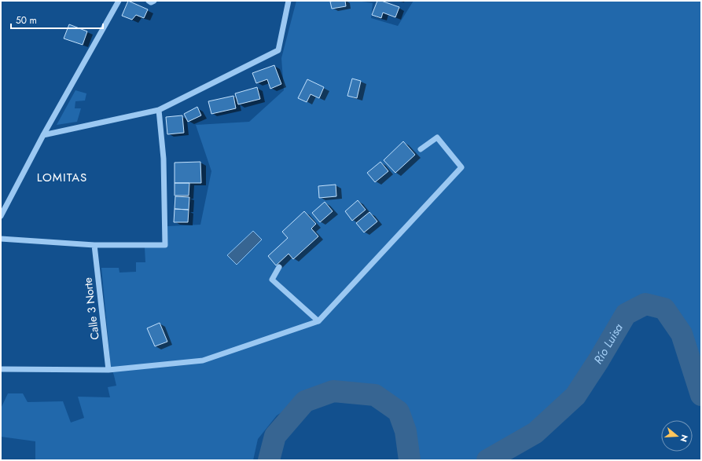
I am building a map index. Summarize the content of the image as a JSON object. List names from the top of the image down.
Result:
{
  "streets": {
    "street": ["Calle 3 Norte"]
  },
  "districts": ["LOMITAS"],
  "water": ["Río Luisa"],
  "scale_bar": "50 m",
  "north": "right"
}
